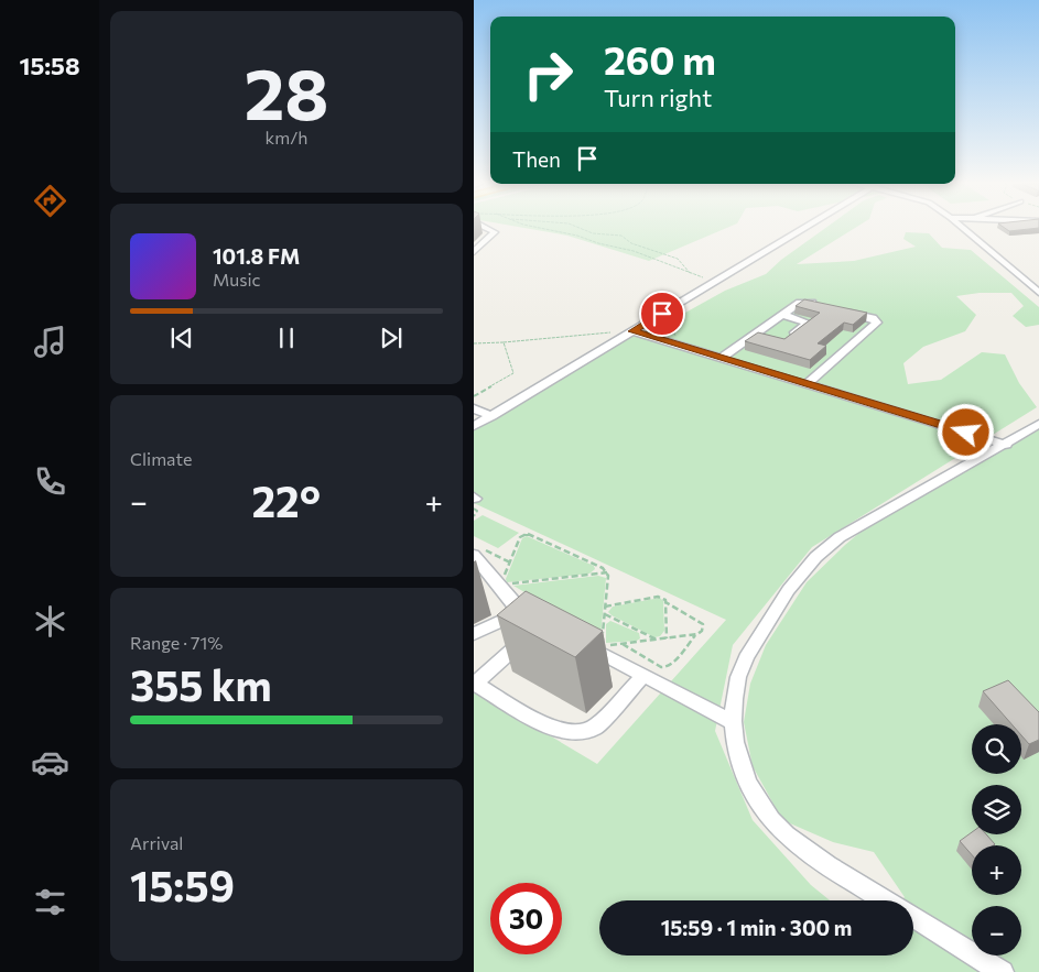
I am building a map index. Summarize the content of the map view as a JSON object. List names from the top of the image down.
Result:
{
  "page": {
    "tabs": "15:58",
    "tile": [
      ["28", "km/h"],
      "Climate",
      ["Range · 71%", "355 km"],
      ["Arrival", "15:59"]
    ],
    "turn": ["260 m", "Turn right"],
    "then": "Then",
    "song": ["101.8 FM", "Music"],
    "heat": ["−", "22°", "+"],
    "map_buttons": ["+", "−"],
    "limit": "30",
    "trip": "15:59 · 1 min · 300 m"
  }
}
